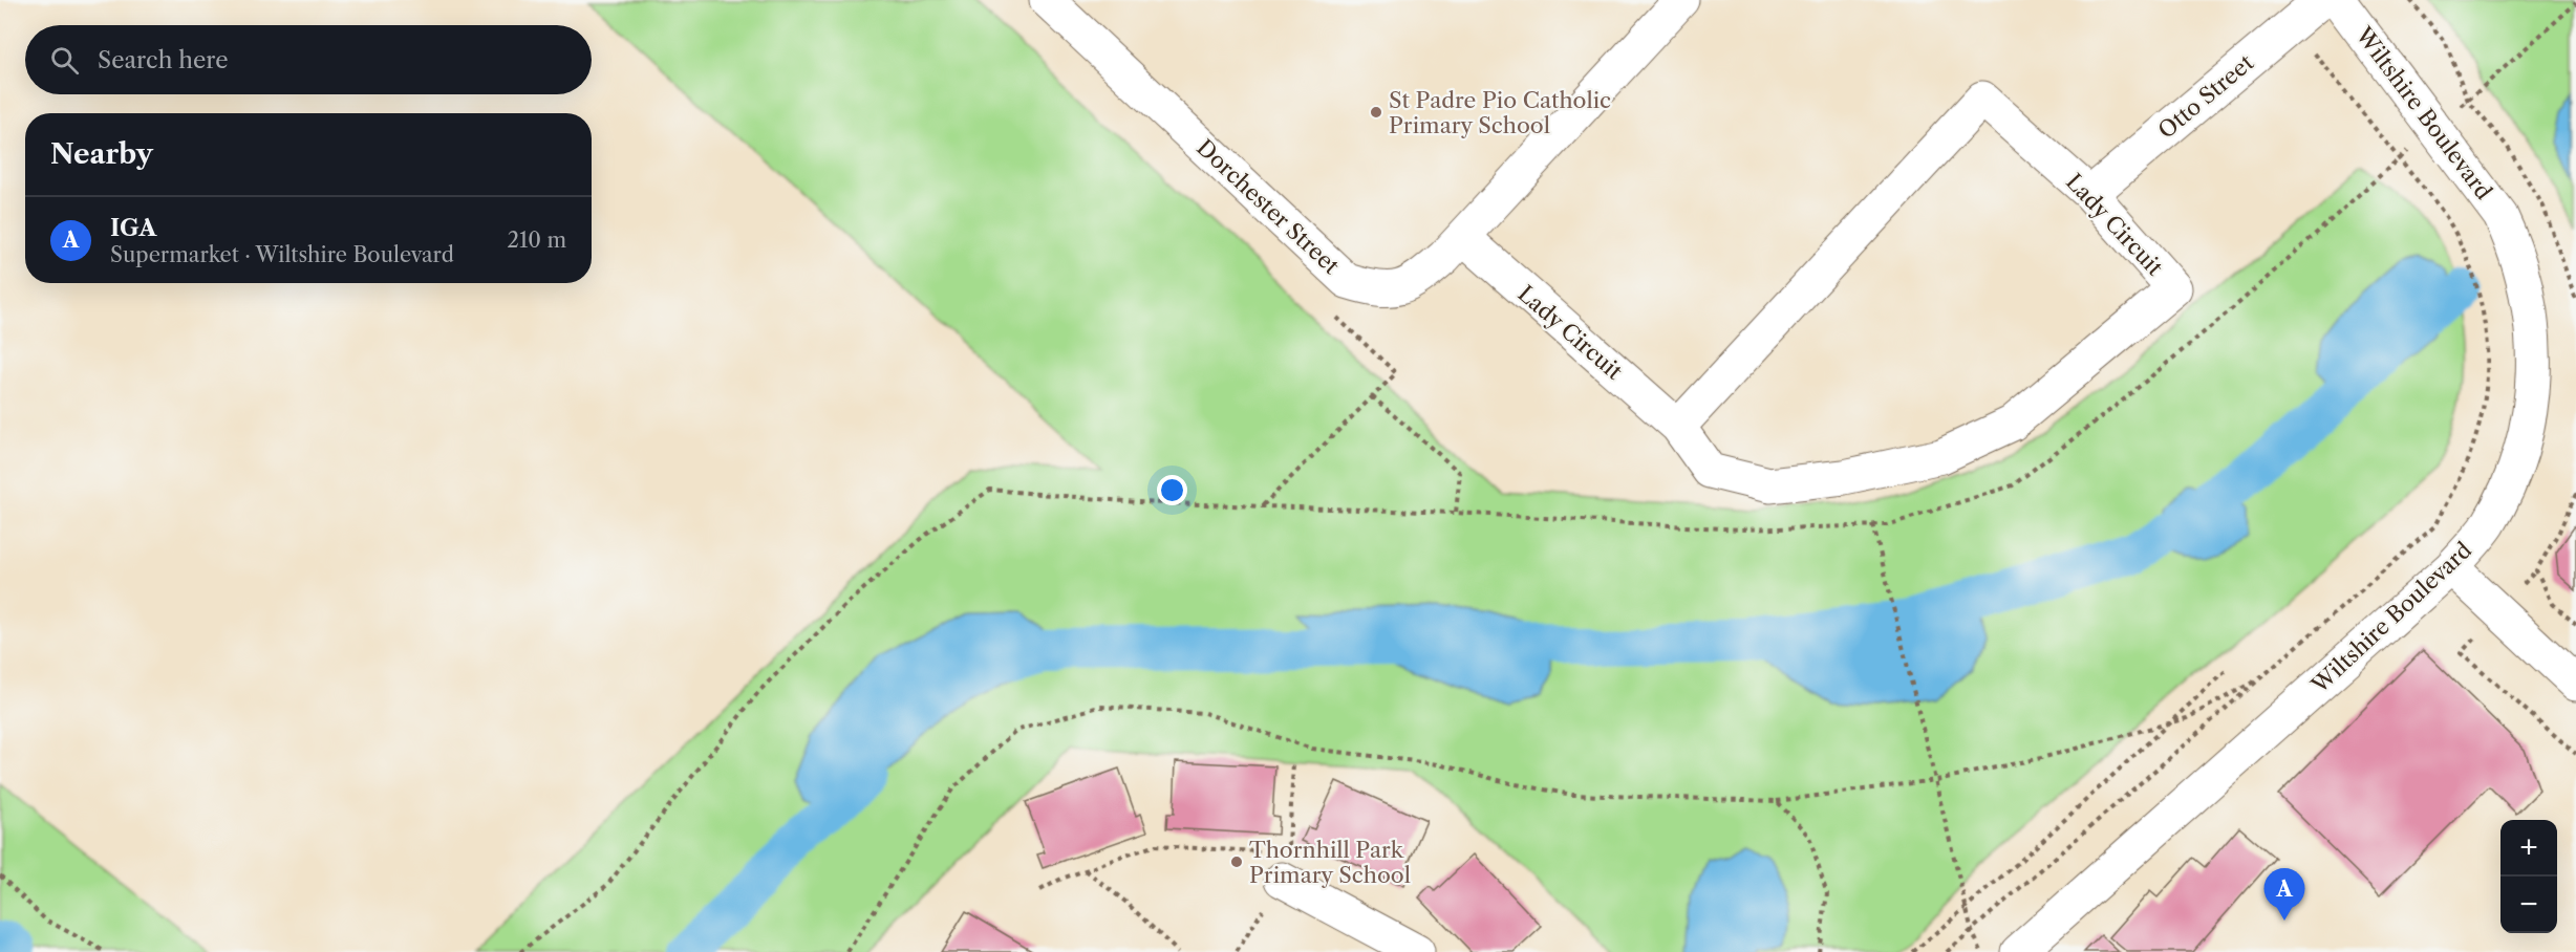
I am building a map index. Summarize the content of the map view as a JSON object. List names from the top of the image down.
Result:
{
  "streets": {
    "street": [
      "Otto Street",
      "Wiltshire Boulevard",
      "Dorchester Street",
      "Lady Circuit"
    ]
  },
  "crossings": [
    ["Otto Street", "Lady Circuit"],
    ["Dorchester Street", "Lady Circuit"]
  ],
  "places": ["St Padre Pio Catholic Primary School", "Thornhill Park Primary School"],
  "page": {
    "search": "Search here",
    "heading": "Nearby",
    "list": [
      {
        "mark": "A",
        "name": "IGA",
        "note": "Supermarket · Wiltshire Boulevard",
        "value": "210 m"
      }
    ],
    "map_buttons": ["+", "−"],
    "pins": "A"
  }
}
